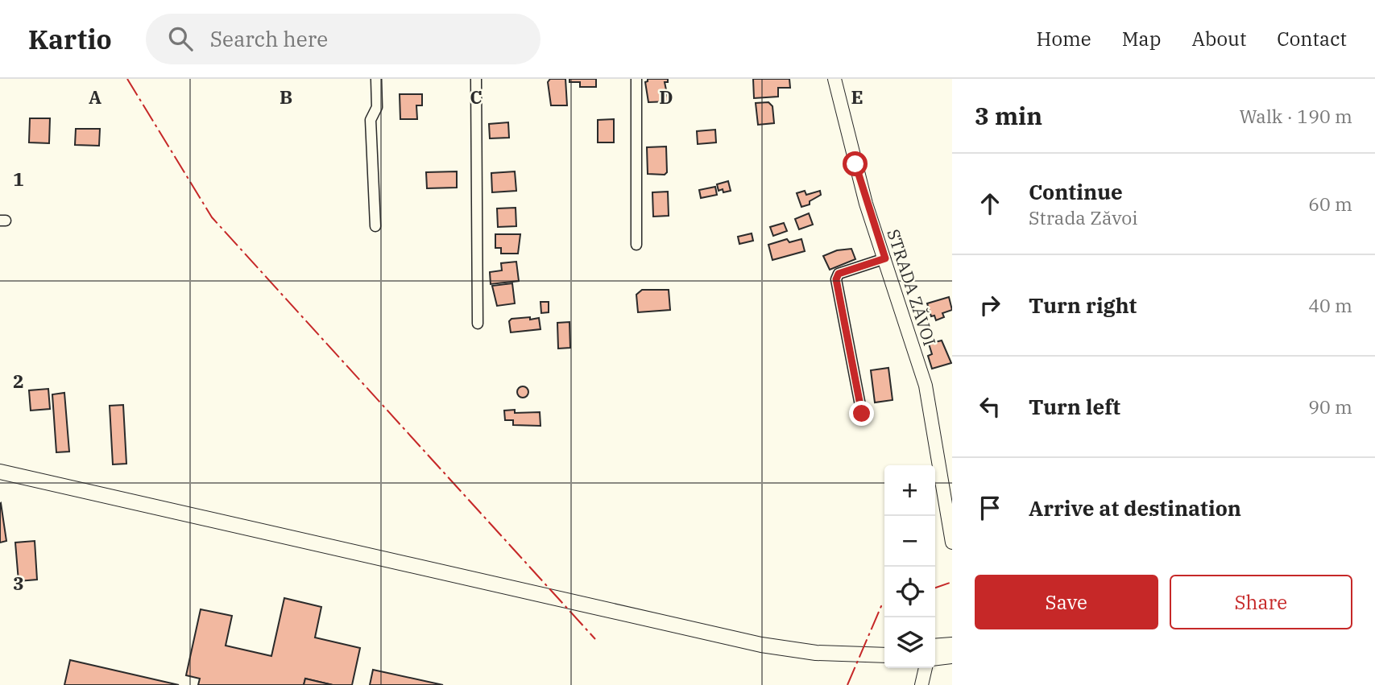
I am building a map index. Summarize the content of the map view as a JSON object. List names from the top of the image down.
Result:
{
  "streets": {
    "street": ["STRADA ZĂVOI"]
  },
  "page": {
    "header": "Kartio",
    "search": "Search here",
    "nav": [
      "Home",
      "Map",
      "About",
      "Contact"
    ],
    "heading": ["3 min", "Walk · 190 m"],
    "list": [
      ["Continue", "Strada Zăvoi", "60 m"],
      ["Turn right", "40 m"],
      ["Turn left", "90 m"],
      "Arrive at destination"
    ],
    "map_buttons": ["+", "−"],
    "buttons": ["Save", "Share"]
  },
  "grid": {
    "columns": [
      "A",
      "B",
      "C",
      "D",
      "E"
    ],
    "rows": ["1", "2", "3"]
  }
}
